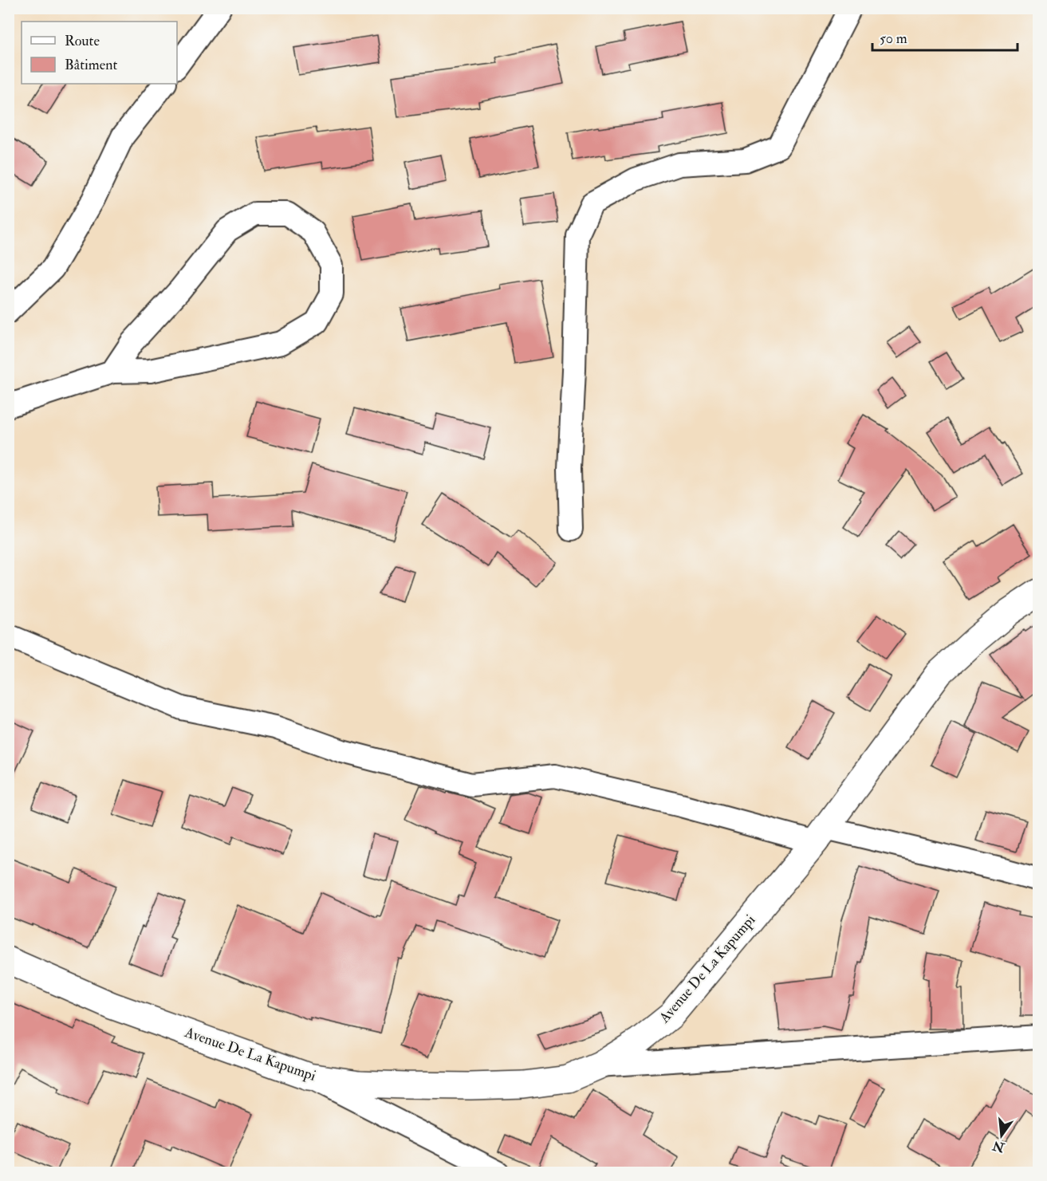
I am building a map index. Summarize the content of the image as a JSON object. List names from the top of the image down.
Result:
{
  "streets": {
    "main road": ["Avenue De La Kapumpi"]
  },
  "legend": ["Route", "Bâtiment"],
  "scale_bar": "50 m",
  "north": "bottom"
}
